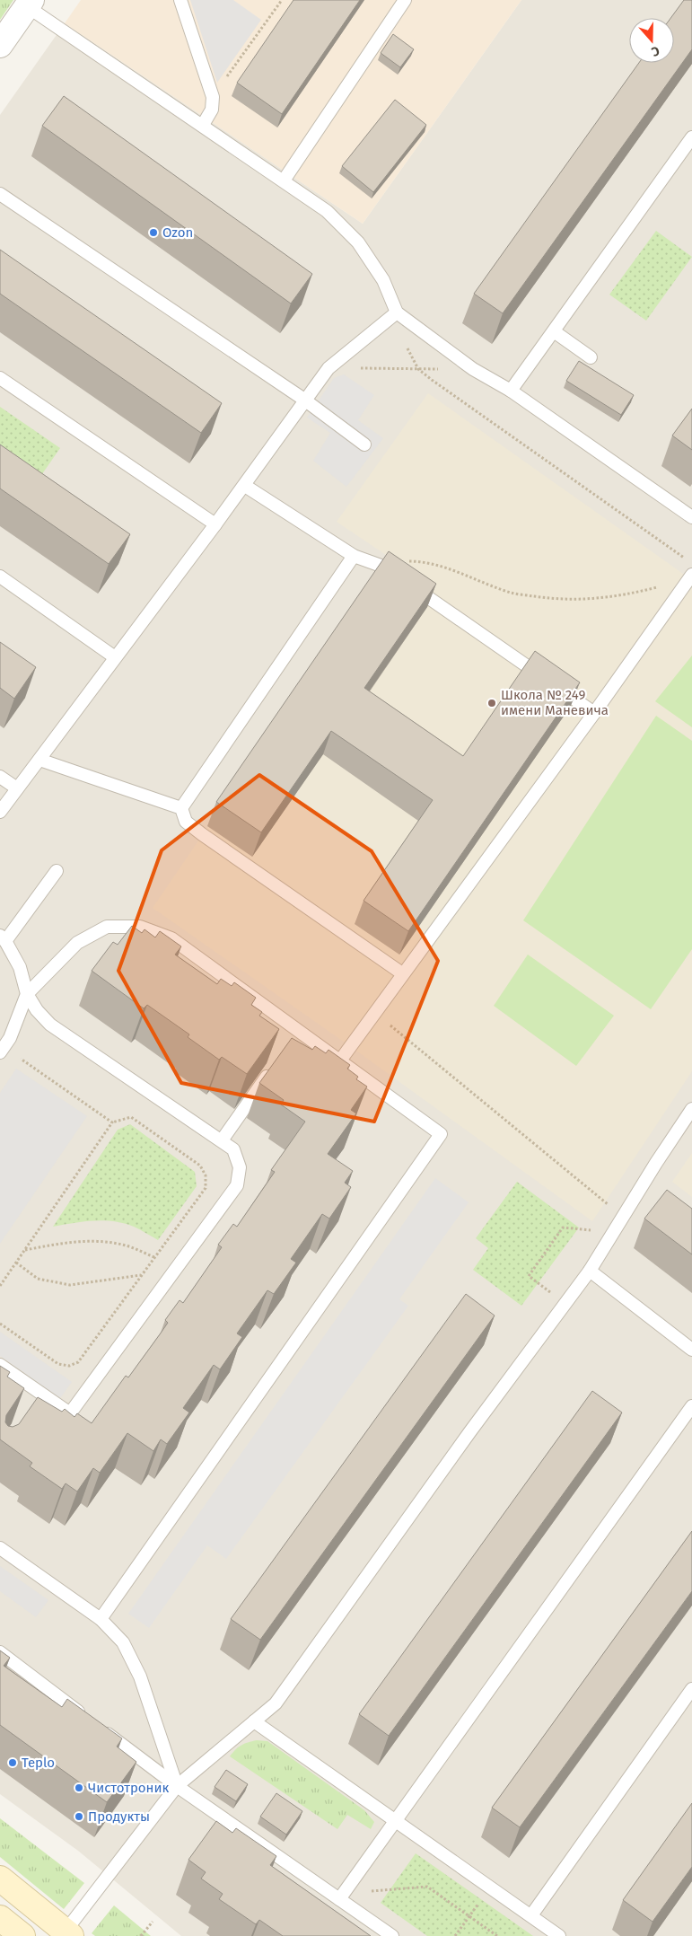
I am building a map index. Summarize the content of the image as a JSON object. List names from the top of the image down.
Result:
{
  "places": [
    "Ozon",
    "Школа № 249 имени Маневича",
    "Teplo",
    "Чистотроник",
    "Продукты"
  ],
  "north": "bottom"
}
